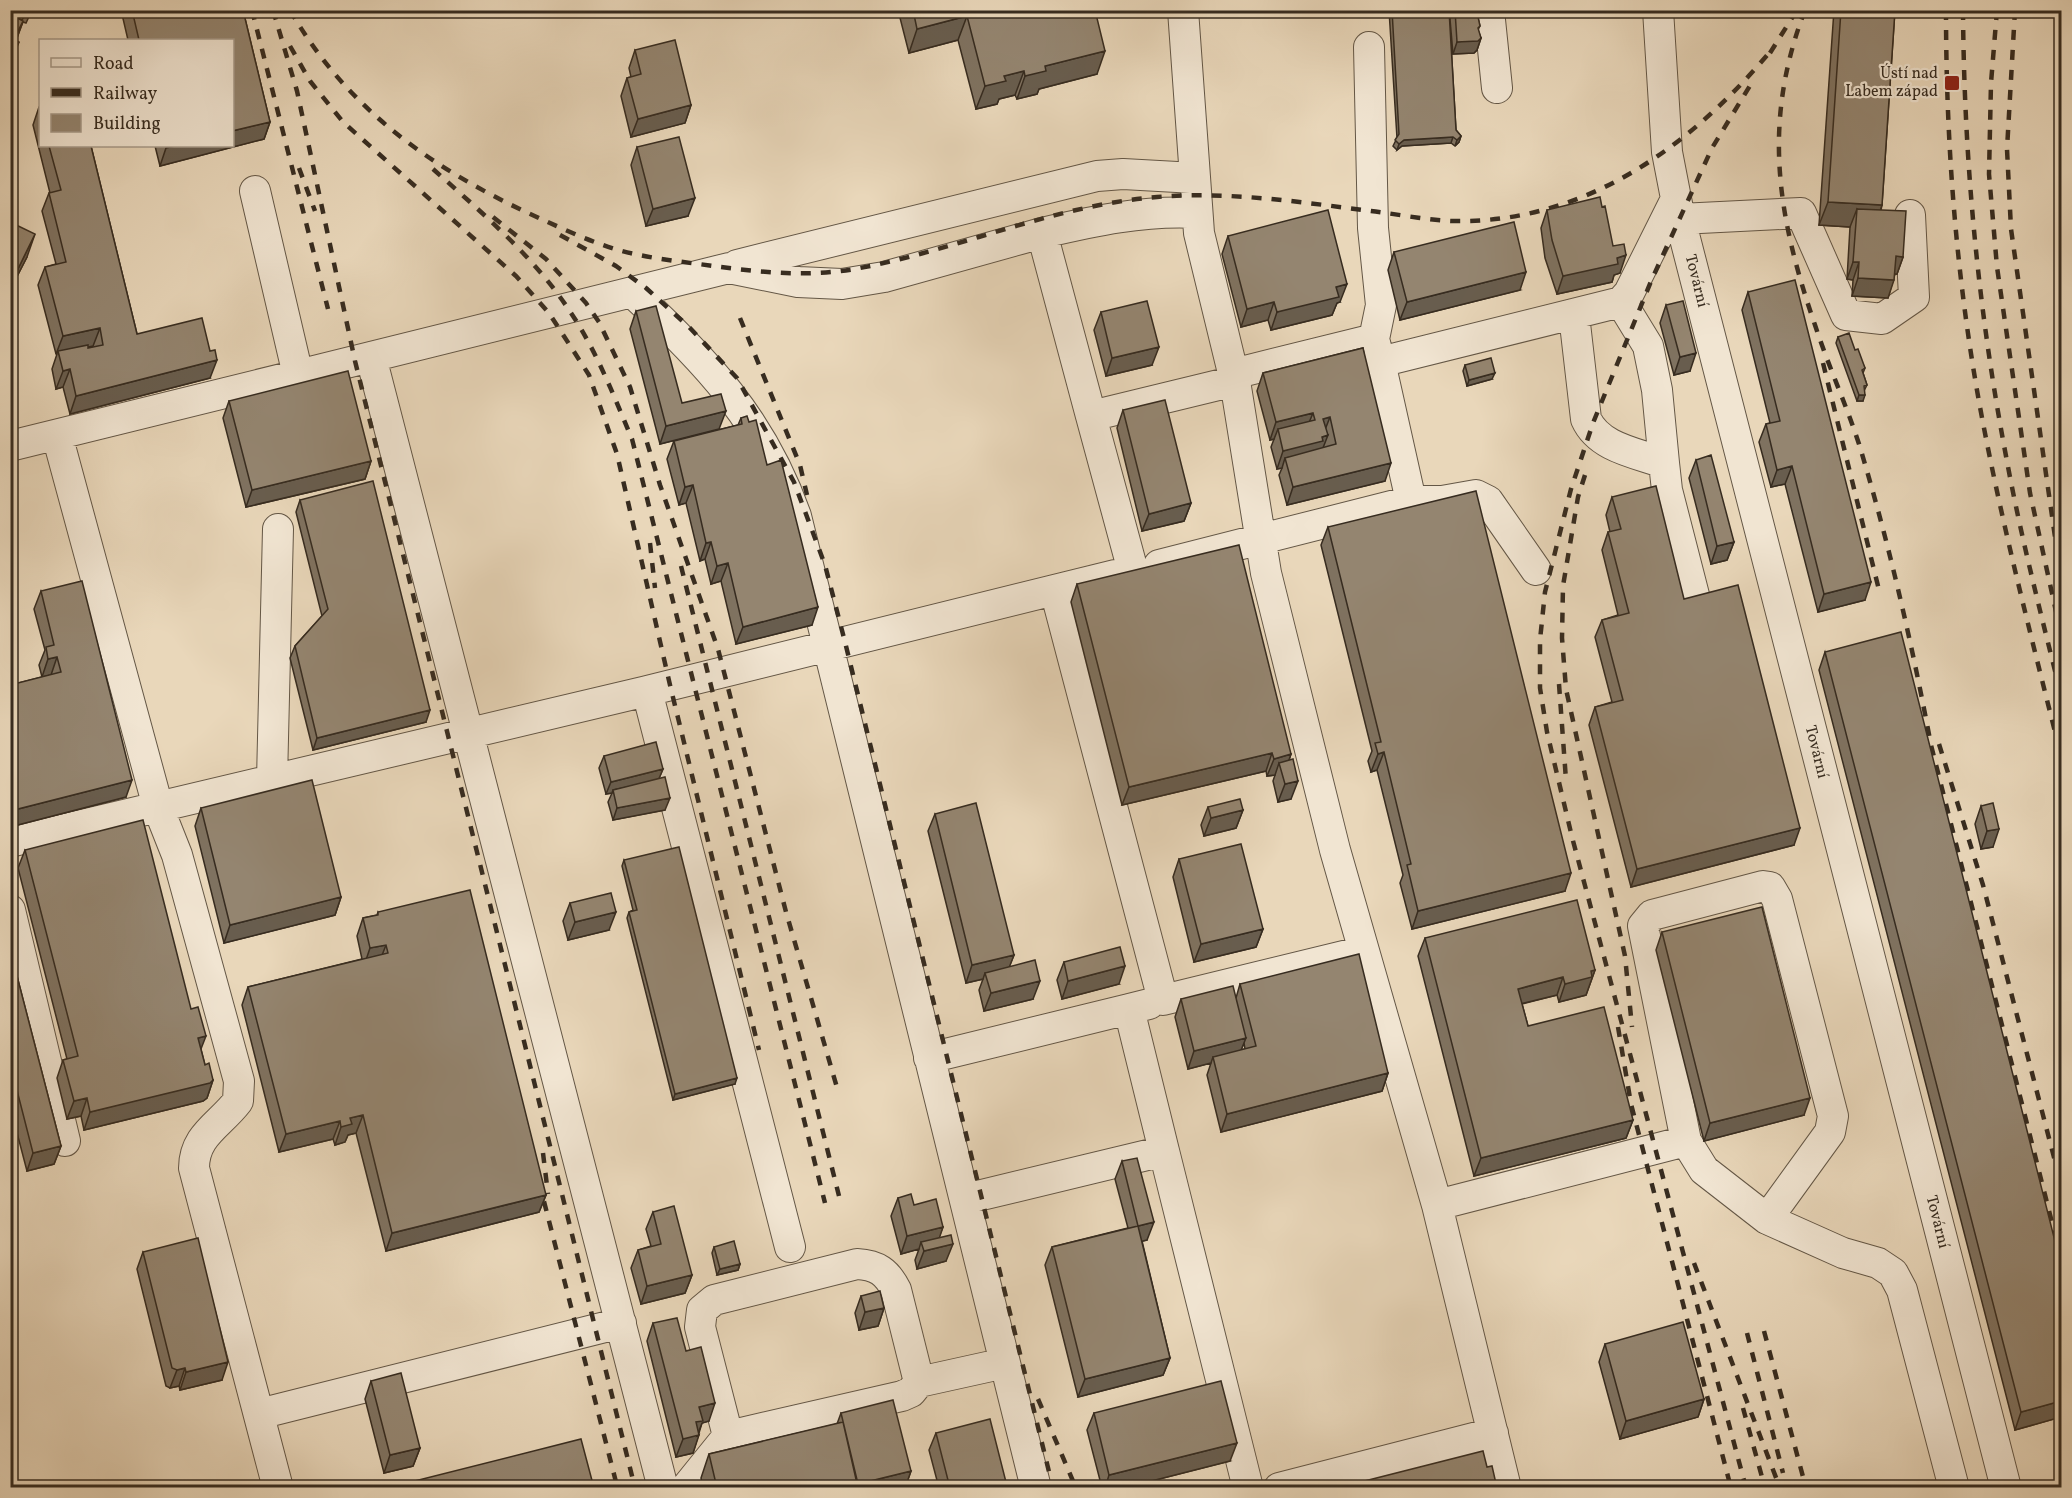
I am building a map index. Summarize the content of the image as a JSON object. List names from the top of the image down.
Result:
{
  "streets": {
    "street": ["Tovární"]
  },
  "places": {
    "transit": ["Ústí nad Labem západ"]
  },
  "legend": ["Road", "Railway", "Building"]
}
